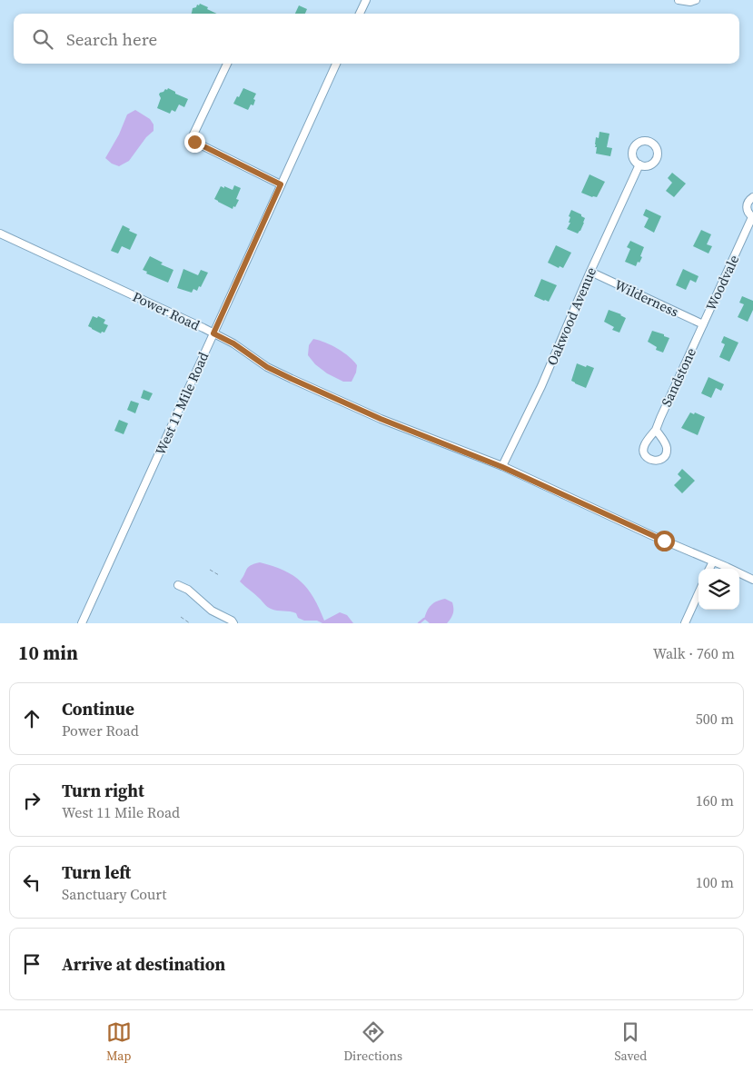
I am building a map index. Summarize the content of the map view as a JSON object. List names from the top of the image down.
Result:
{
  "streets": {
    "street": [
      "Woodvale",
      "Wilderness",
      "Power Road",
      "Oakwood Avenue",
      "Sandstone",
      "West 11 Mile Road"
    ]
  },
  "crossings": [
    ["Woodvale", "Wilderness"],
    ["Woodvale", "Sandstone"],
    ["Wilderness", "Oakwood Avenue"],
    ["Wilderness", "Sandstone"],
    ["Power Road", "Oakwood Avenue"],
    ["Power Road", "West 11 Mile Road"]
  ],
  "page": {
    "search": "Search here",
    "heading": ["10 min", "Walk · 760 m"],
    "list": [
      ["Continue", "Power Road", "500 m"],
      ["Turn right", "West 11 Mile Road", "160 m"],
      ["Turn left", "Sanctuary Court", "100 m"],
      "Arrive at destination"
    ],
    "nav": ["Map", "Directions", "Saved"]
  }
}
